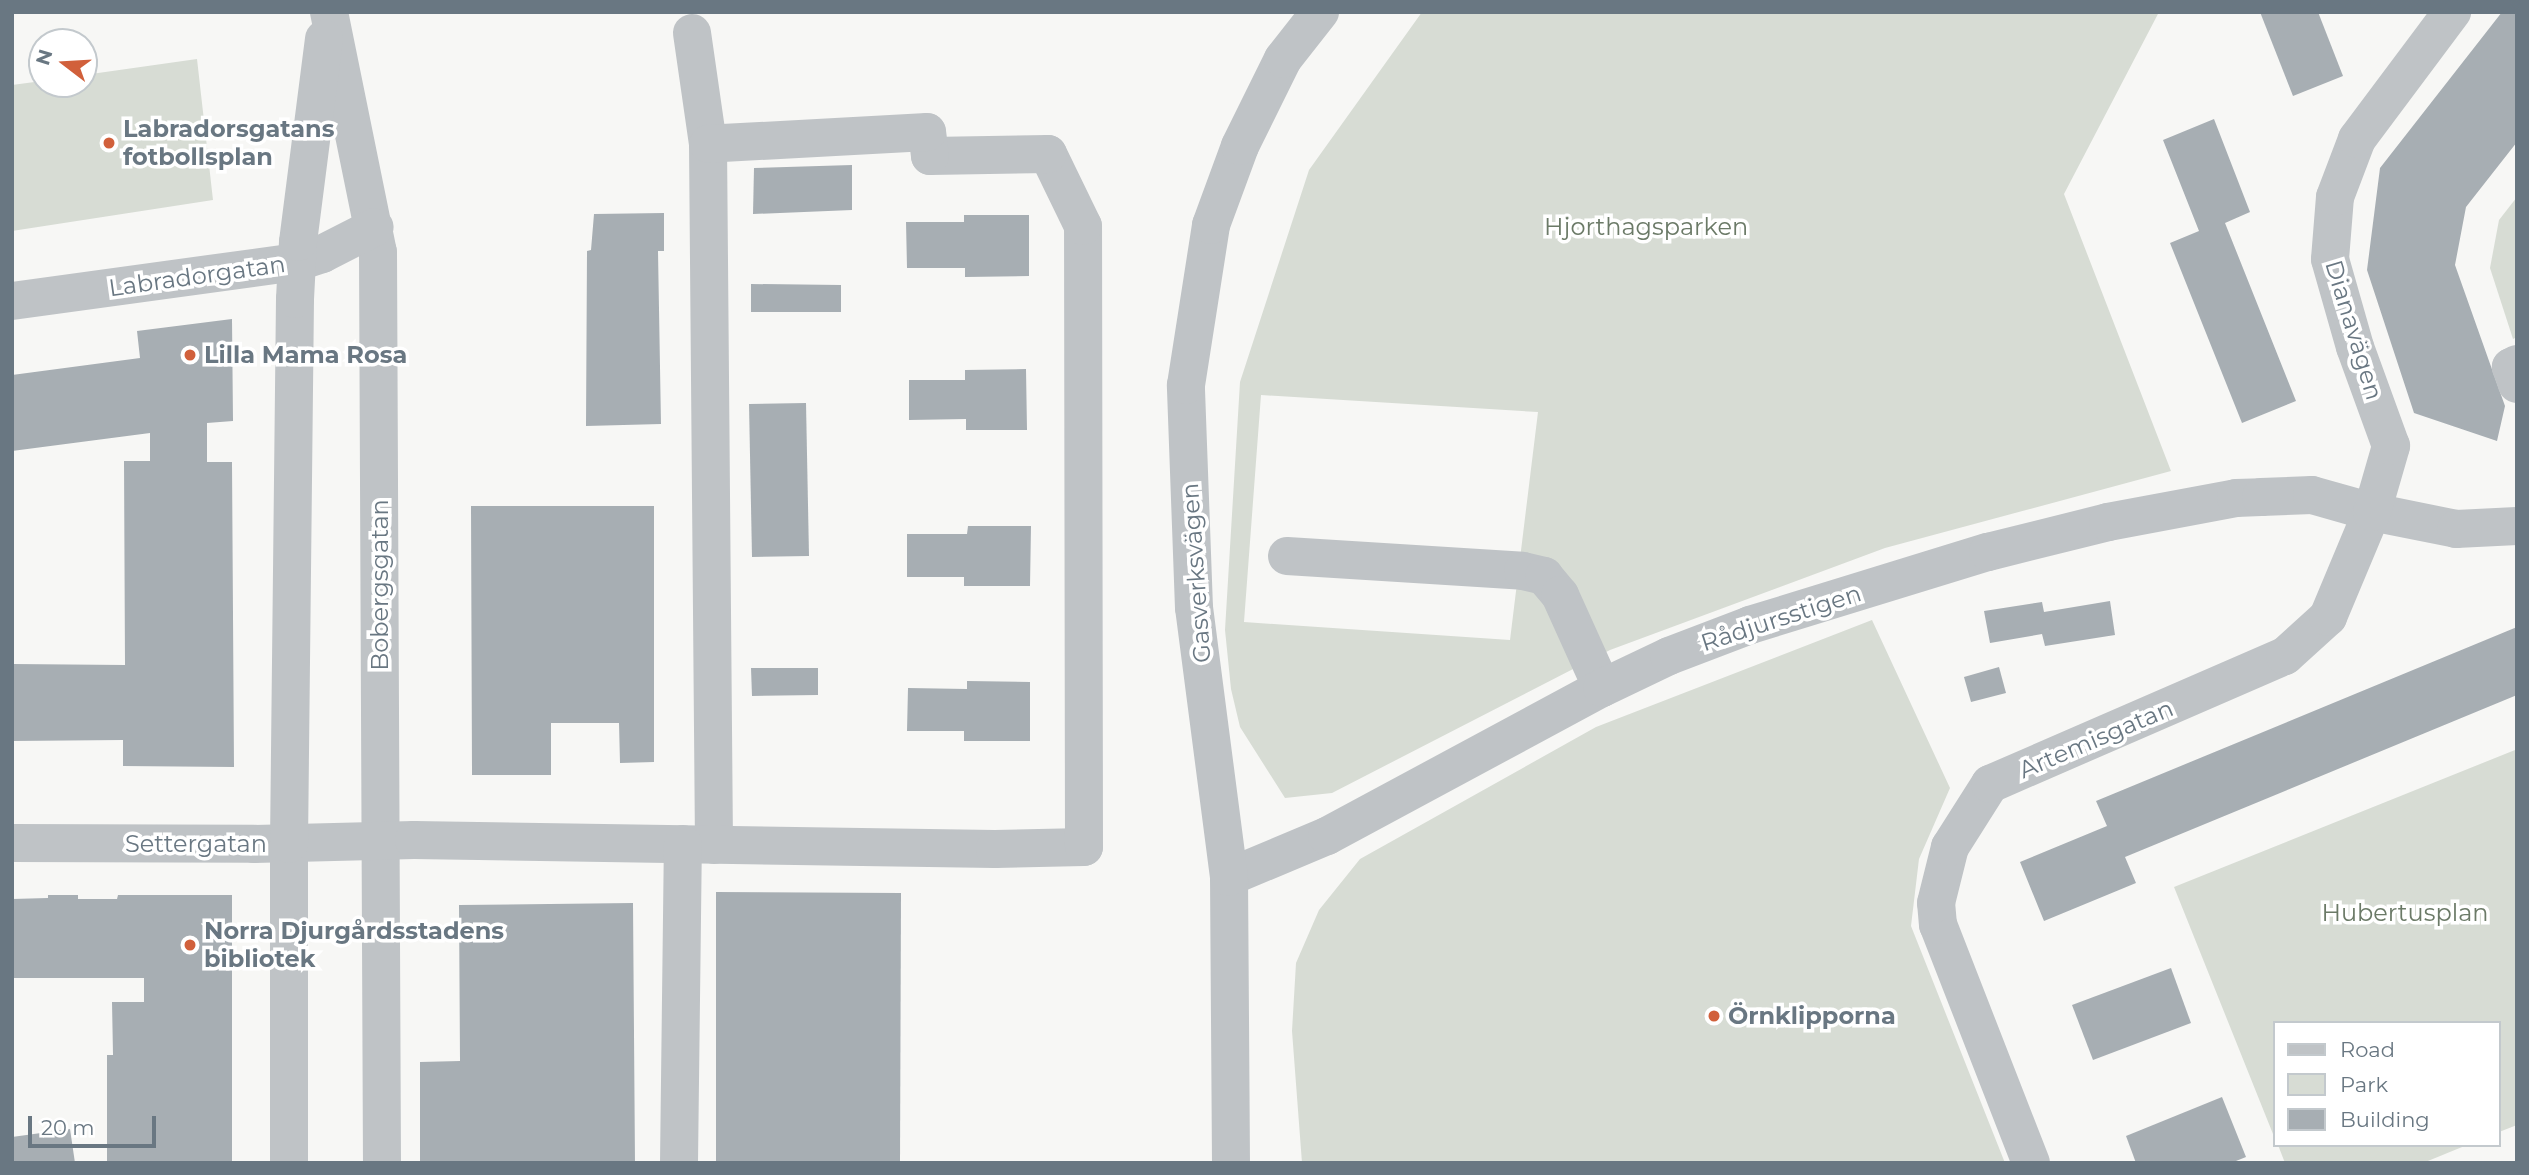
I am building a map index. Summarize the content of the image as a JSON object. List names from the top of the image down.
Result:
{
  "streets": {
    "street": [
      "Labradorgatan",
      "Dianavägen",
      "Gasverksvägen",
      "Bobergsgatan",
      "Rådjursstigen",
      "Artemisgatan",
      "Settergatan"
    ]
  },
  "crossings": [
    ["Labradorgatan", "Bobergsgatan"],
    ["Dianavägen", "Rådjursstigen"],
    ["Dianavägen", "Artemisgatan"],
    ["Gasverksvägen", "Rådjursstigen"],
    ["Bobergsgatan", "Settergatan"],
    ["Rådjursstigen", "Artemisgatan"]
  ],
  "parks": ["Hjorthagsparken", "Hubertusplan"],
  "places": [
    "Labradorsgatans fotbollsplan",
    "Lilla Mama Rosa",
    "Norra Djurgårdsstadens bibliotek",
    "Örnklipporna"
  ],
  "legend": ["Road", "Park", "Building"],
  "scale_bar": "20 m",
  "north": "left"
}
